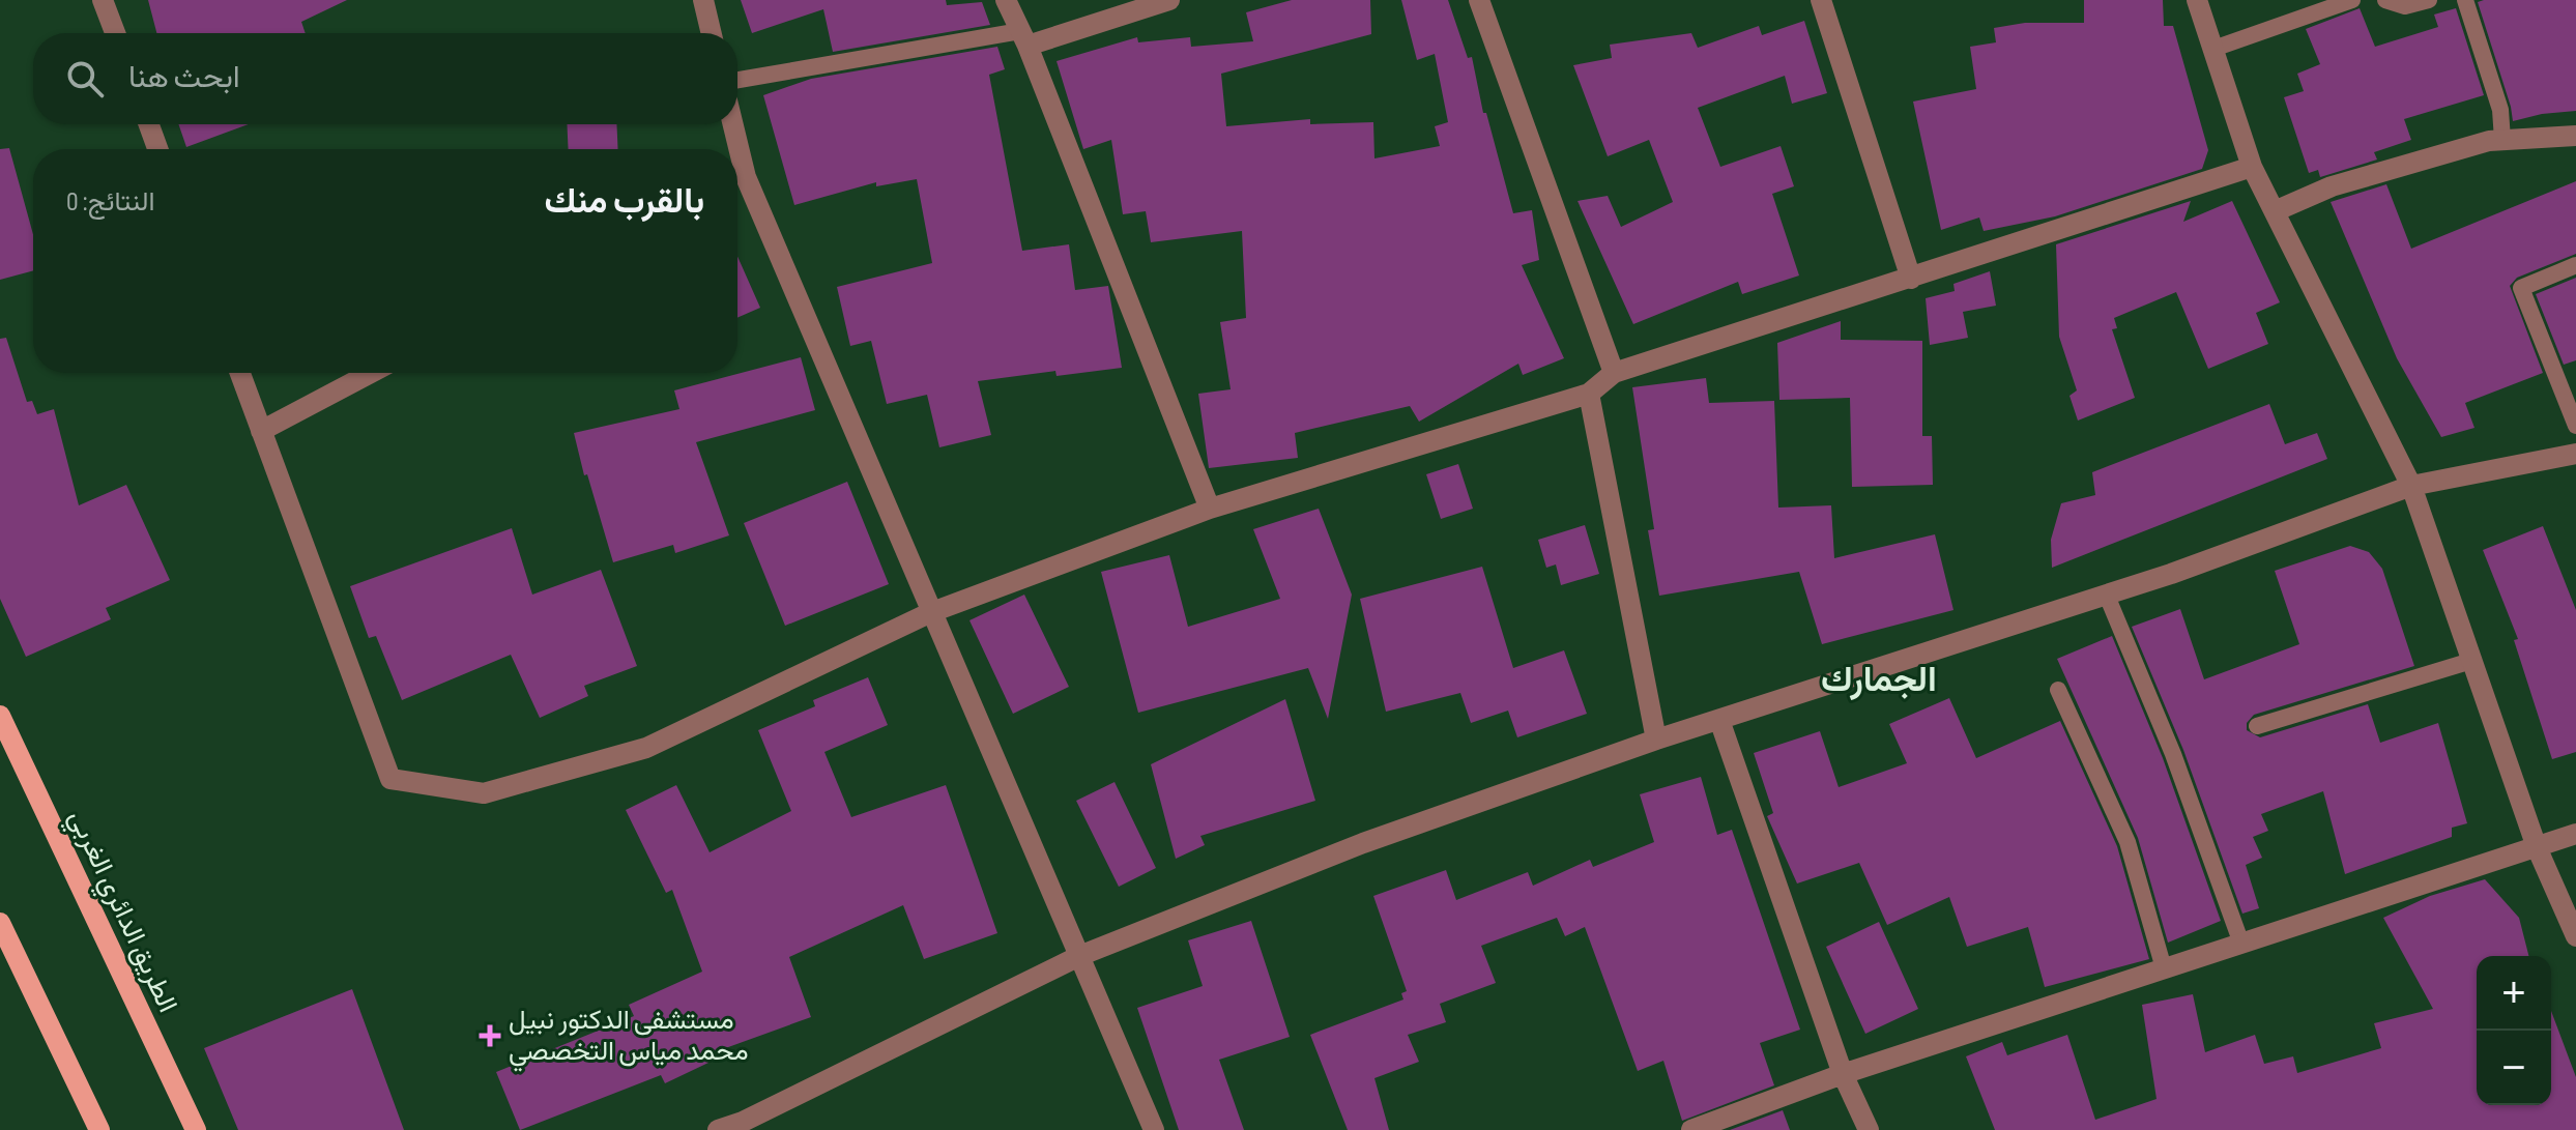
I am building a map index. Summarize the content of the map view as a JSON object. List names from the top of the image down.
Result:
{
  "streets": {
    "main road": ["الطريق الدائري الغربي"]
  },
  "districts": ["الجمارك"],
  "places": {
    "health": ["مستشفى الدكتور نبيل محمد مياس التخصصي"]
  },
  "page": {
    "search": "ابحث هنا",
    "heading": ["بالقرب منك", "النتائج: 0"],
    "map_buttons": ["+", "−"]
  }
}
